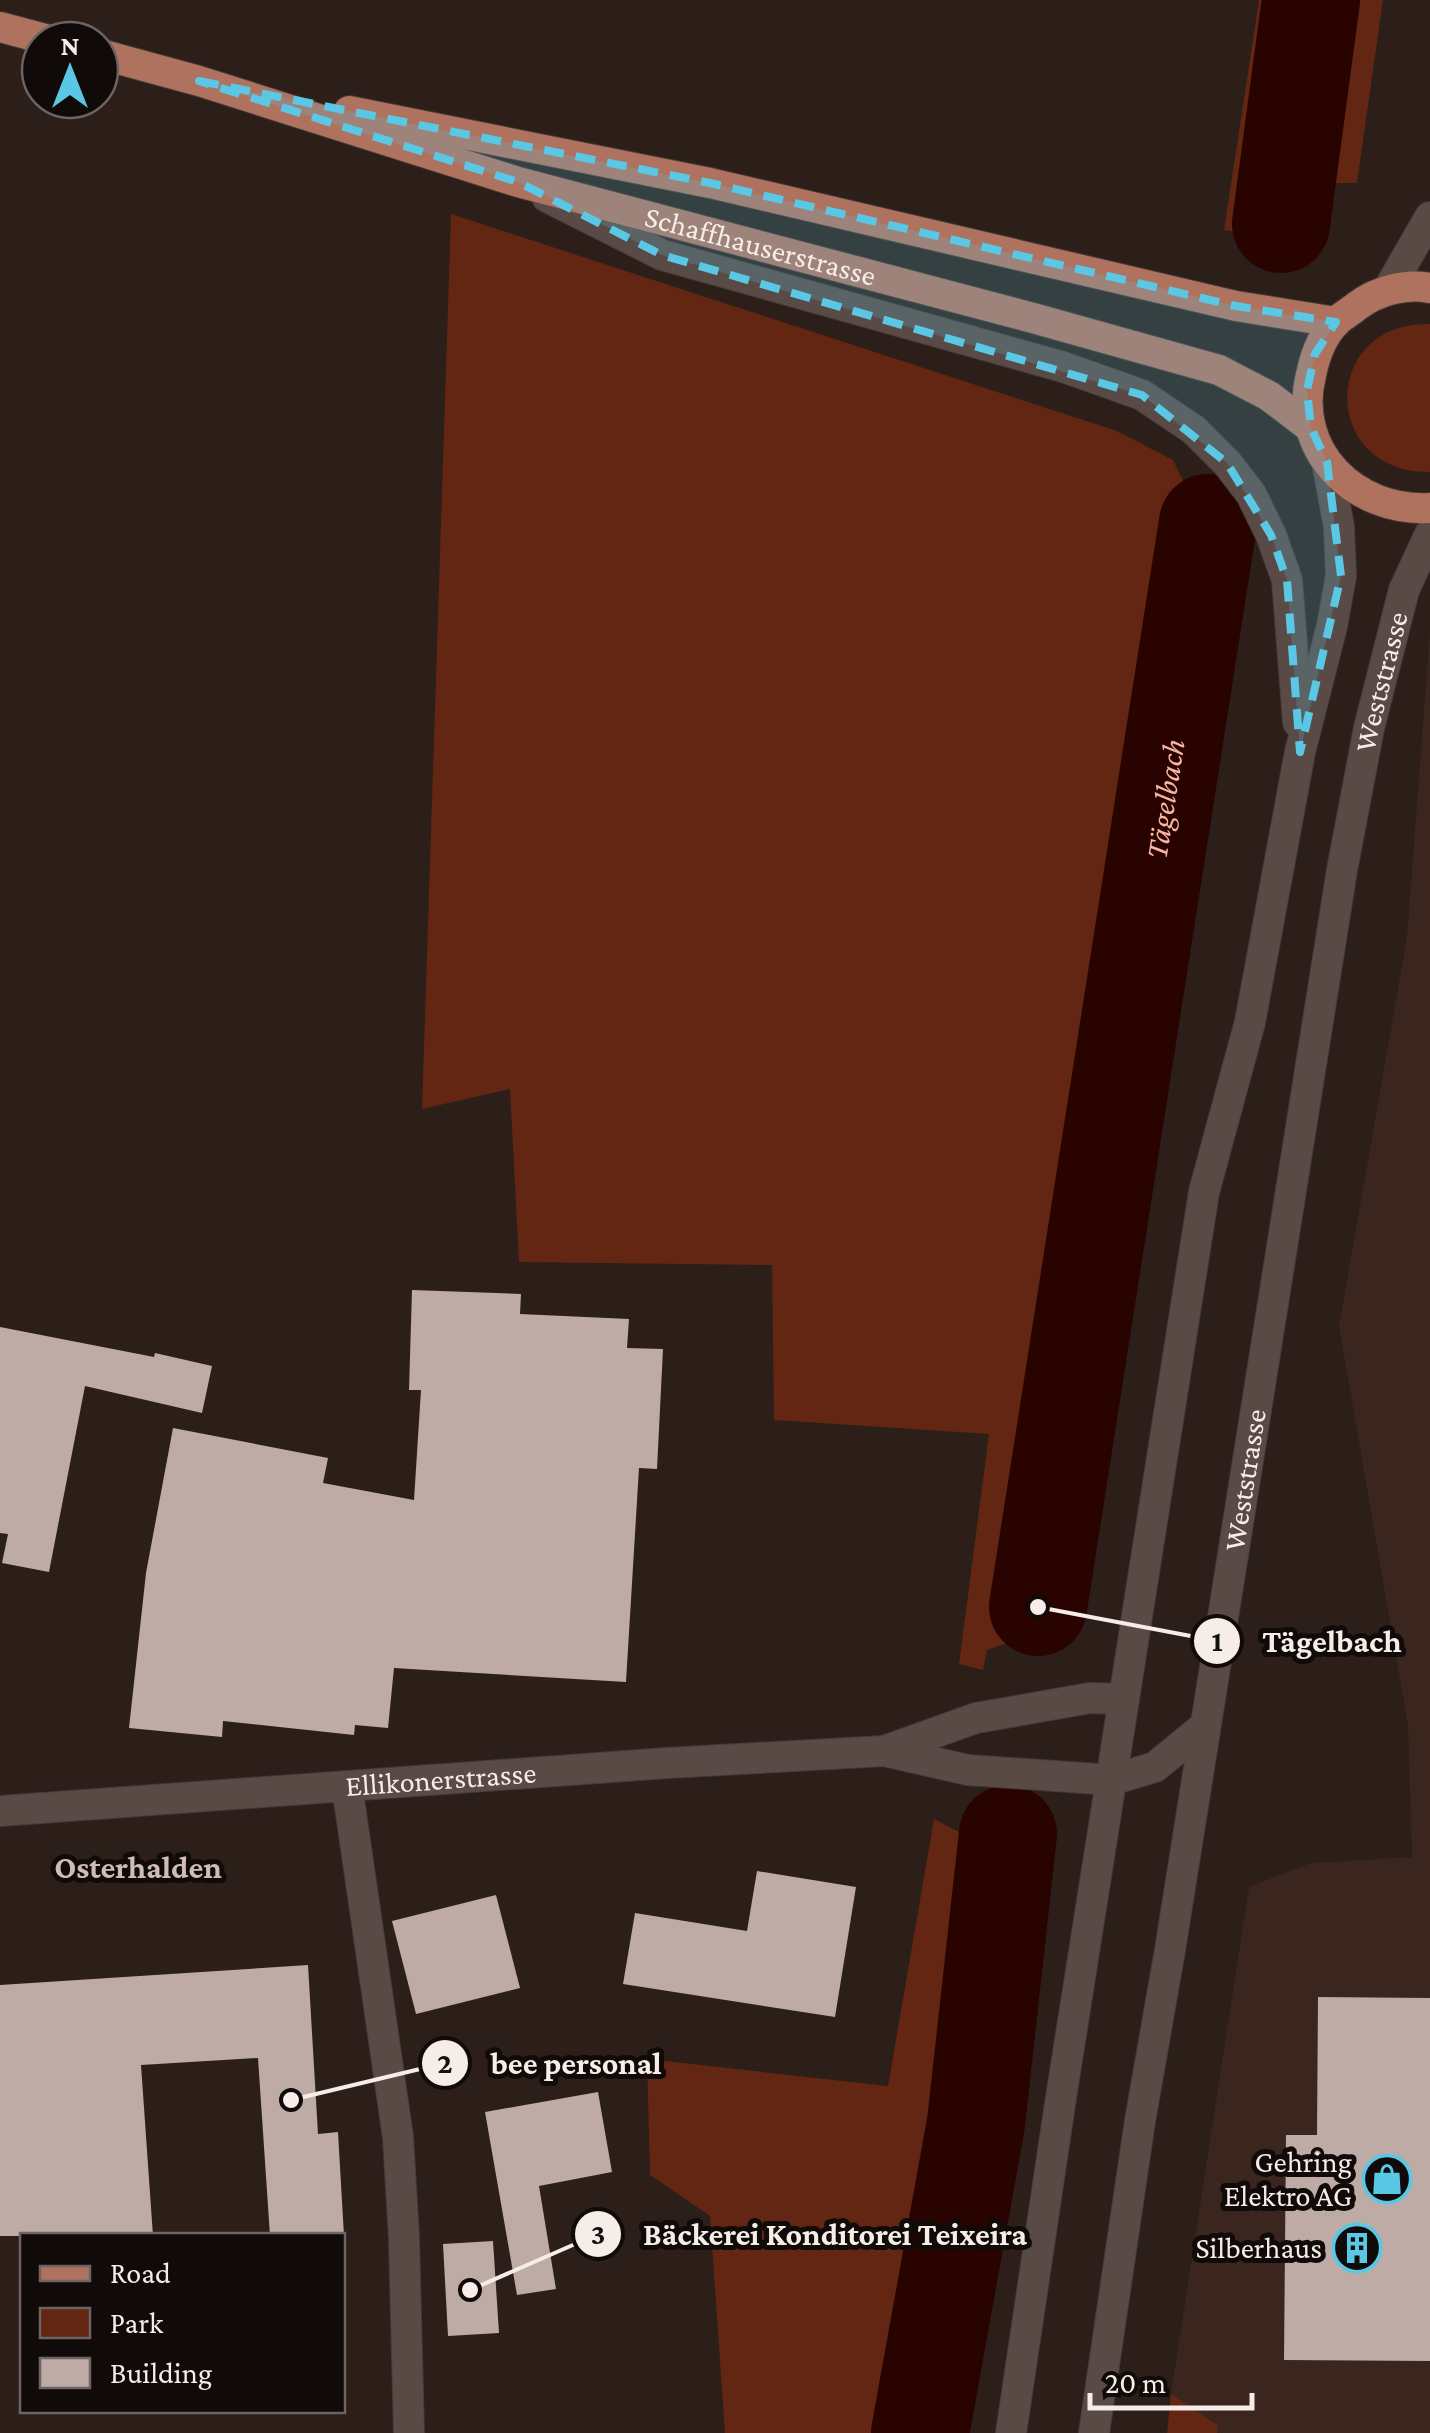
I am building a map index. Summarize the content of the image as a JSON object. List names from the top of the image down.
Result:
{
  "streets": {
    "main road": ["Schaffhauserstrasse", "Weststrasse", "Ellikonerstrasse"]
  },
  "crossings": [
    ["Schaffhauserstrasse", "Weststrasse"],
    ["Weststrasse", "Ellikonerstrasse"]
  ],
  "districts": ["Osterhalden"],
  "water": ["Tägelbach"],
  "places": {
    "other": ["Tägelbach", "bee personal", "Bäckerei Konditorei Teixeira"],
    "shop": ["Gehring Elektro AG"],
    "building": ["Silberhaus"]
  },
  "legend": ["Road", "Park", "Building"],
  "scale_bar": "20 m",
  "north": "top"
}
